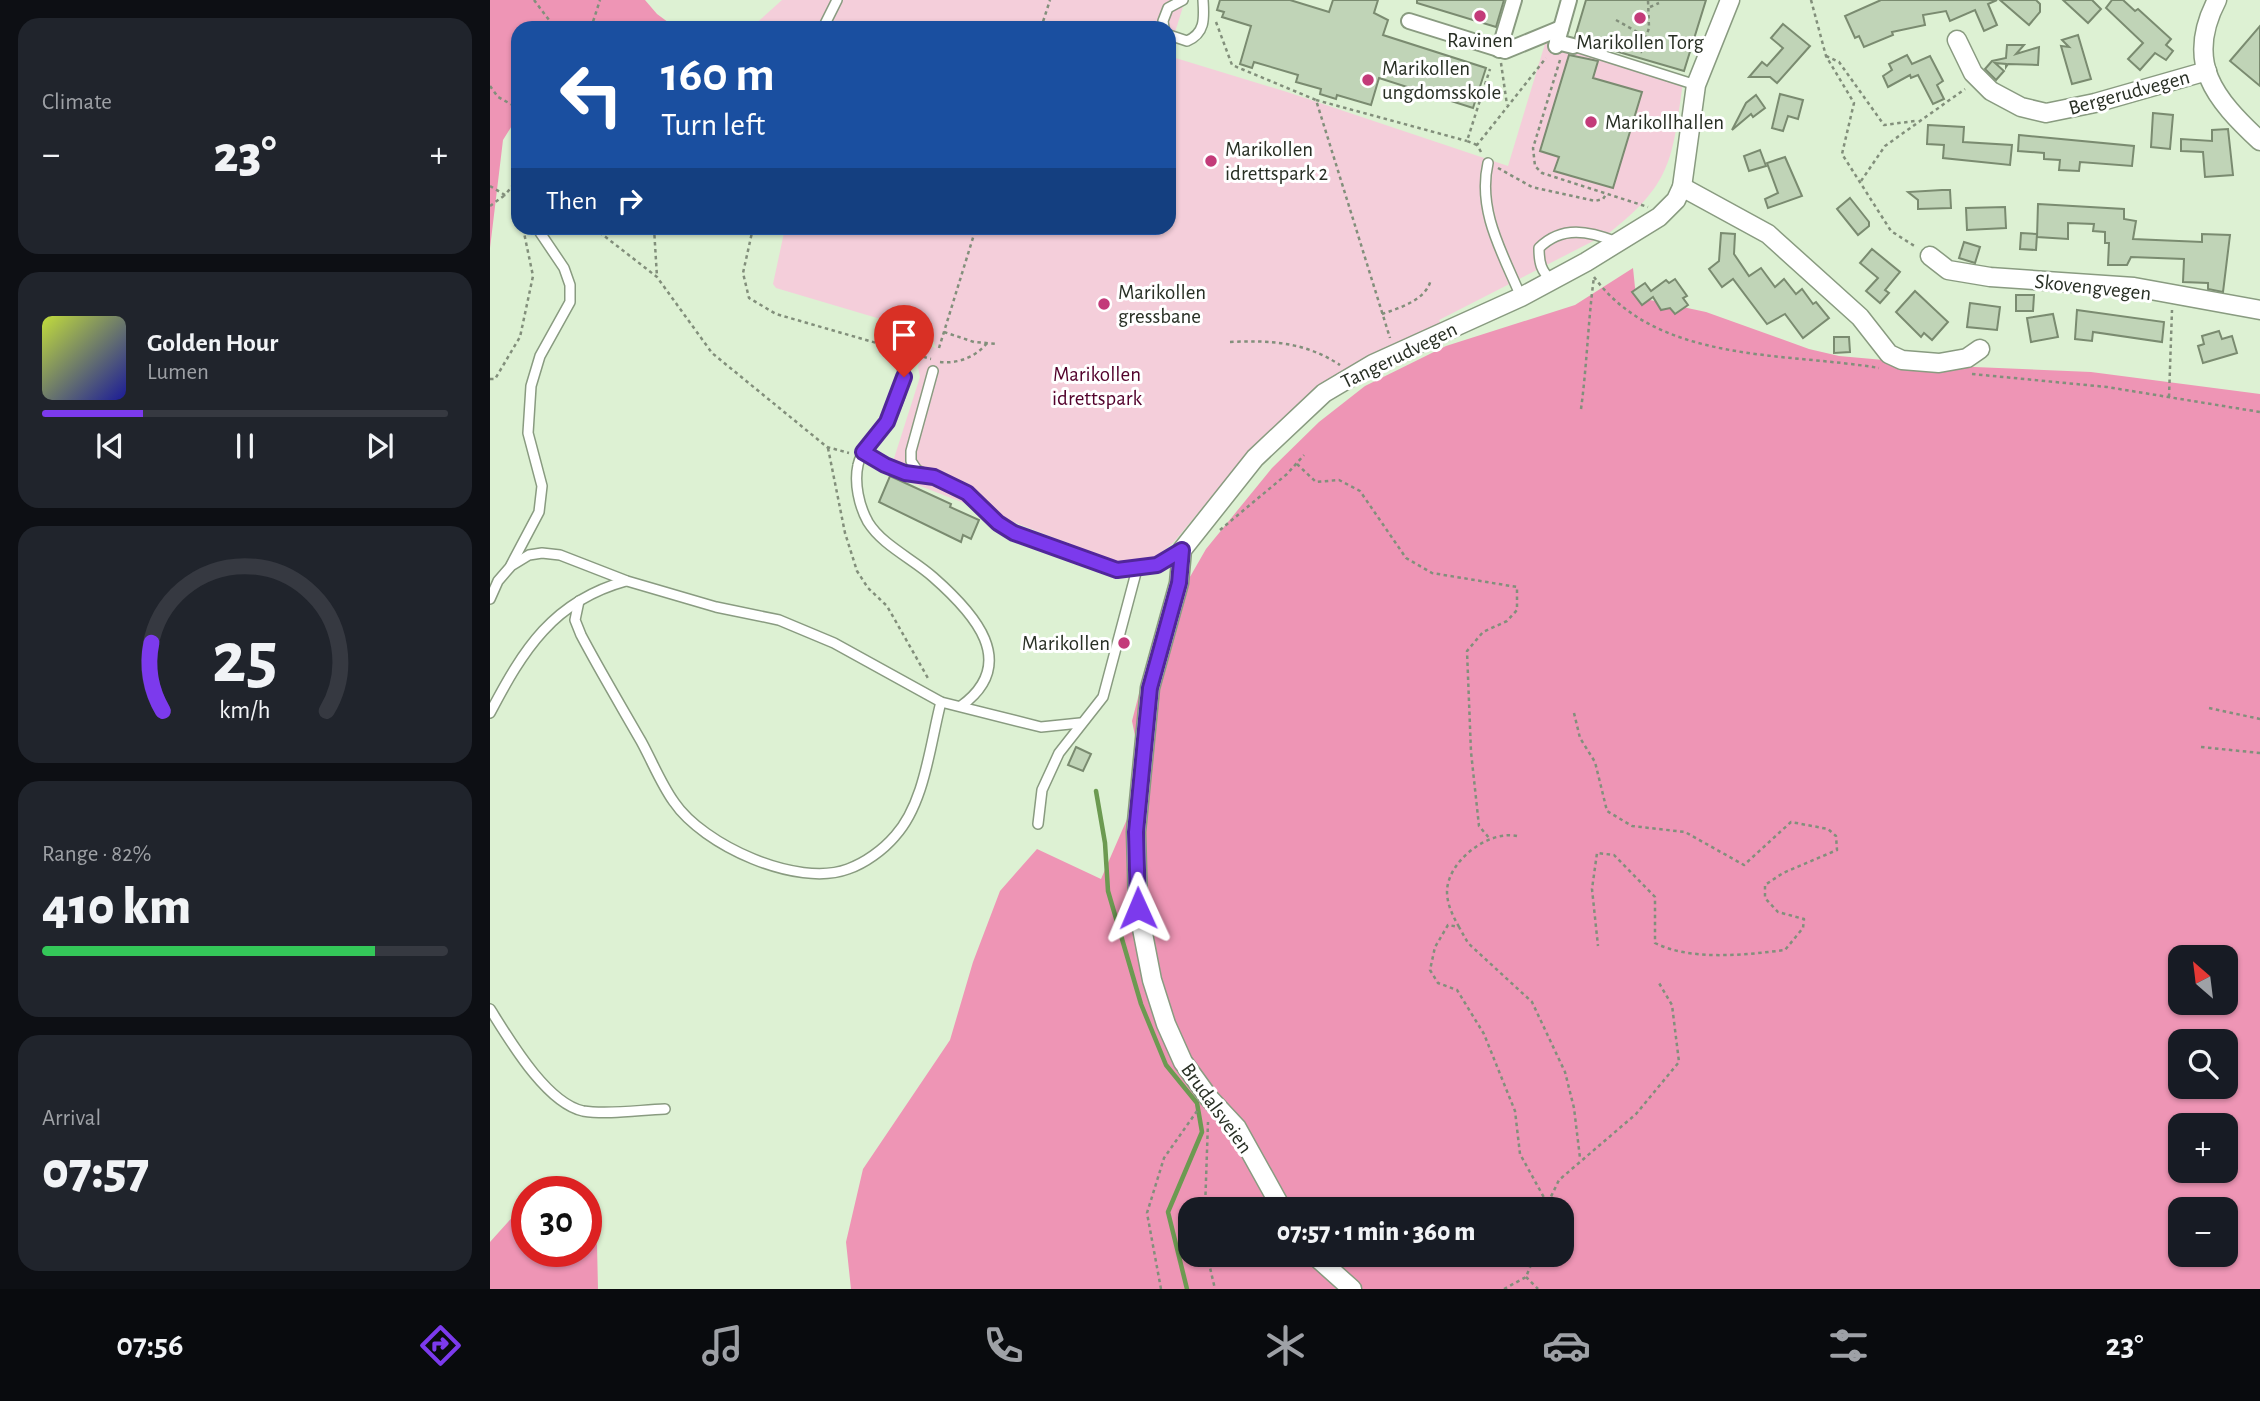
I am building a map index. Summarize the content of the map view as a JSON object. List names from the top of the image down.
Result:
{
  "streets": {
    "street": [
      "Bergerudvegen",
      "Skovengvegen",
      "Tangerudvegen",
      "Brudalsveien"
    ]
  },
  "crossings": [
    ["Tangerudvegen", "Brudalsveien"]
  ],
  "parks": ["Marikollen idrettspark"],
  "places": [
    "Ravinen",
    "Marikollen Torg",
    "Marikollen ungdomsskole",
    "Marikollhallen",
    "Marikollen idrettspark 2",
    "Marikollen gressbane",
    "Marikollen"
  ],
  "north": "top left",
  "page": {
    "tile": [
      "Climate",
      ["Range · 82%", "410 km"],
      ["Arrival", "07:57"]
    ],
    "turn": ["160 m", "Turn left"],
    "heat": ["−", "23°", "+"],
    "then": "Then",
    "song": ["Golden Hour", "Lumen"],
    "map_buttons": ["+", "−"],
    "limit": "30",
    "trip": "07:57 · 1 min · 360 m",
    "tabs": ["07:56", "23°"],
    "gauge": ["25", "km/h"]
  }
}
